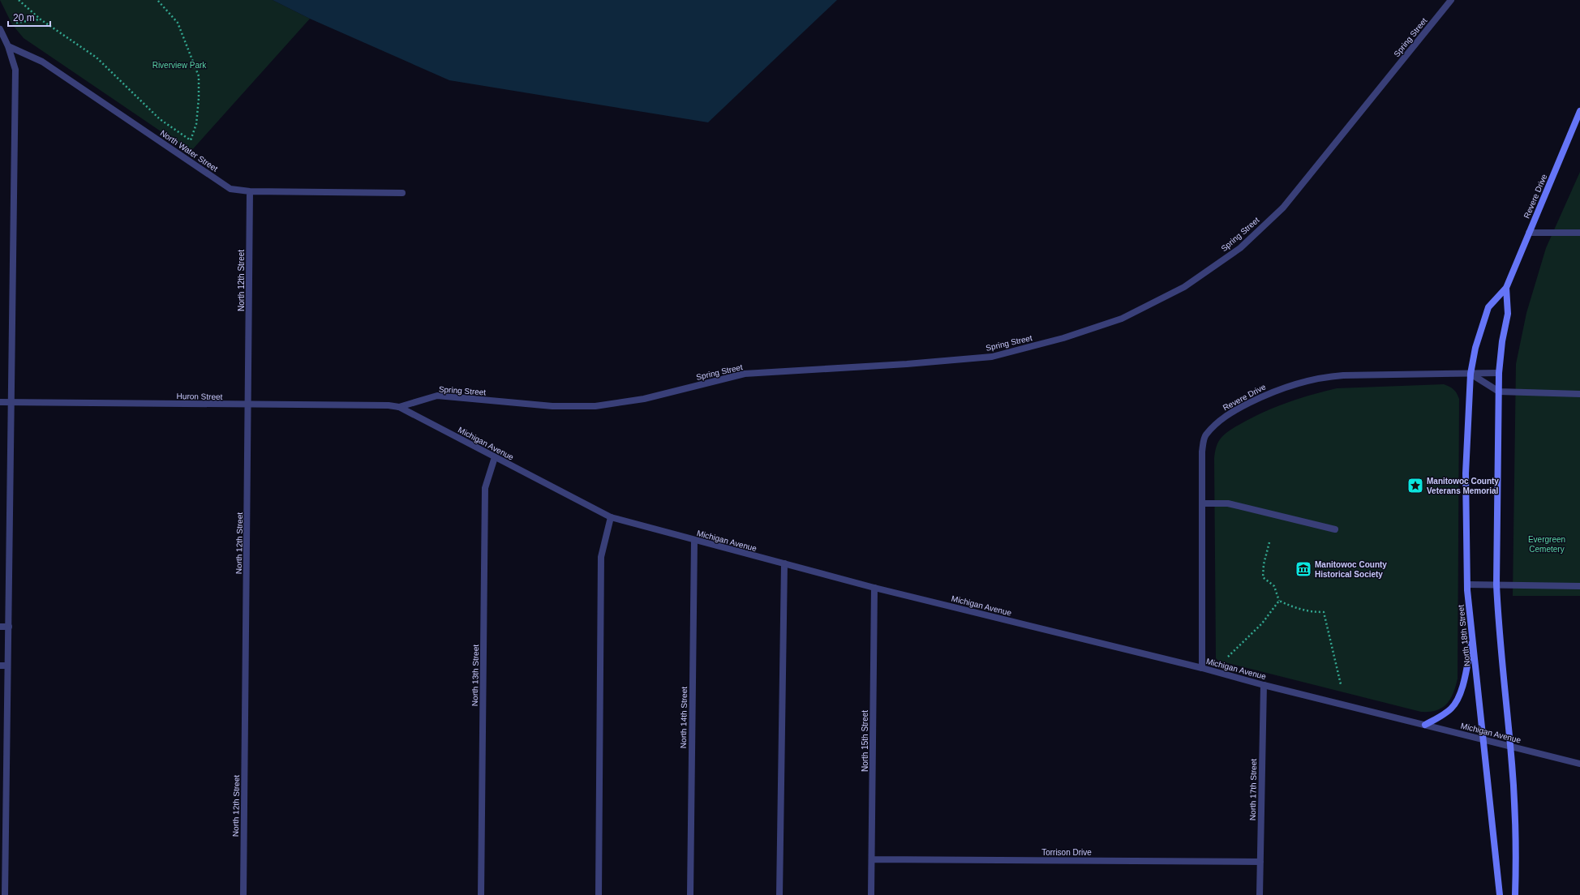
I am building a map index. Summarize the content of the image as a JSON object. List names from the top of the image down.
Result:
{
  "streets": {
    "main road": ["Revere Drive", "North 18th Street"],
    "street": [
      "Spring Street",
      "North Water Street",
      "North 12th Street",
      "Huron Street",
      "Michigan Avenue",
      "North 13th Street",
      "North 14th Street",
      "North 15th Street",
      "North 17th Street",
      "Torrison Drive"
    ]
  },
  "crossings": [
    ["Spring Street", "Huron Street"],
    ["Spring Street", "Michigan Avenue"],
    ["North Water Street", "North 12th Street"],
    ["Revere Drive", "Michigan Avenue"],
    ["Revere Drive", "North 18th Street"],
    ["North 12th Street", "Huron Street"],
    ["Huron Street", "Michigan Avenue"],
    ["Michigan Avenue", "North 18th Street"],
    ["Michigan Avenue", "North 13th Street"],
    ["Michigan Avenue", "North 14th Street"],
    ["Michigan Avenue", "North 15th Street"],
    ["Michigan Avenue", "North 17th Street"],
    ["North 15th Street", "Torrison Drive"],
    ["North 17th Street", "Torrison Drive"]
  ],
  "parks": ["Riverview Park", "Evergreen Cemetery"],
  "places": {
    "place": ["Manitowoc County Veterans Memorial"],
    "museum": ["Manitowoc County Historical Society"]
  },
  "scale_bar": "20 m"
}
